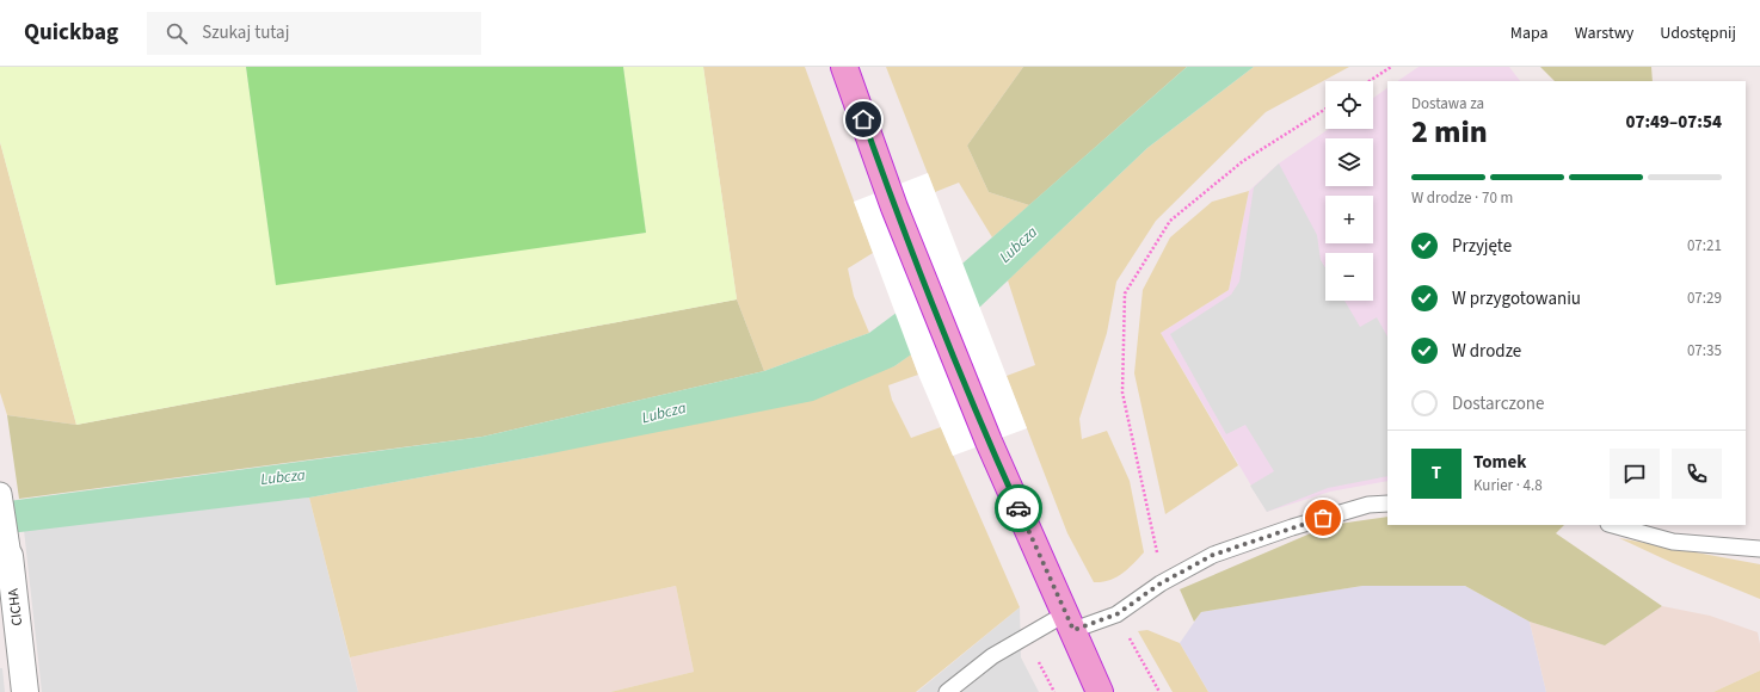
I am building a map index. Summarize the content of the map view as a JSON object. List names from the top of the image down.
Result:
{
  "streets": {
    "street": ["CICHA"]
  },
  "water": ["Lubcza"],
  "page": {
    "header": "Quickbag",
    "search": "Szukaj tutaj",
    "nav": ["Mapa", "Warstwy", "Udostępnij"],
    "map_buttons": ["+", "−"],
    "heading": ["2 min", "Dostawa za", "07:49–07:54"],
    "panel": ["Tomek", "Kurier · 4.8"],
    "bar": "W drodze · 70 m",
    "list": [
      ["Przyjęte", "07:21"],
      ["W przygotowaniu", "07:29"],
      ["W drodze", "07:35"],
      "Dostarczone"
    ],
    "round": "T"
  }
}
